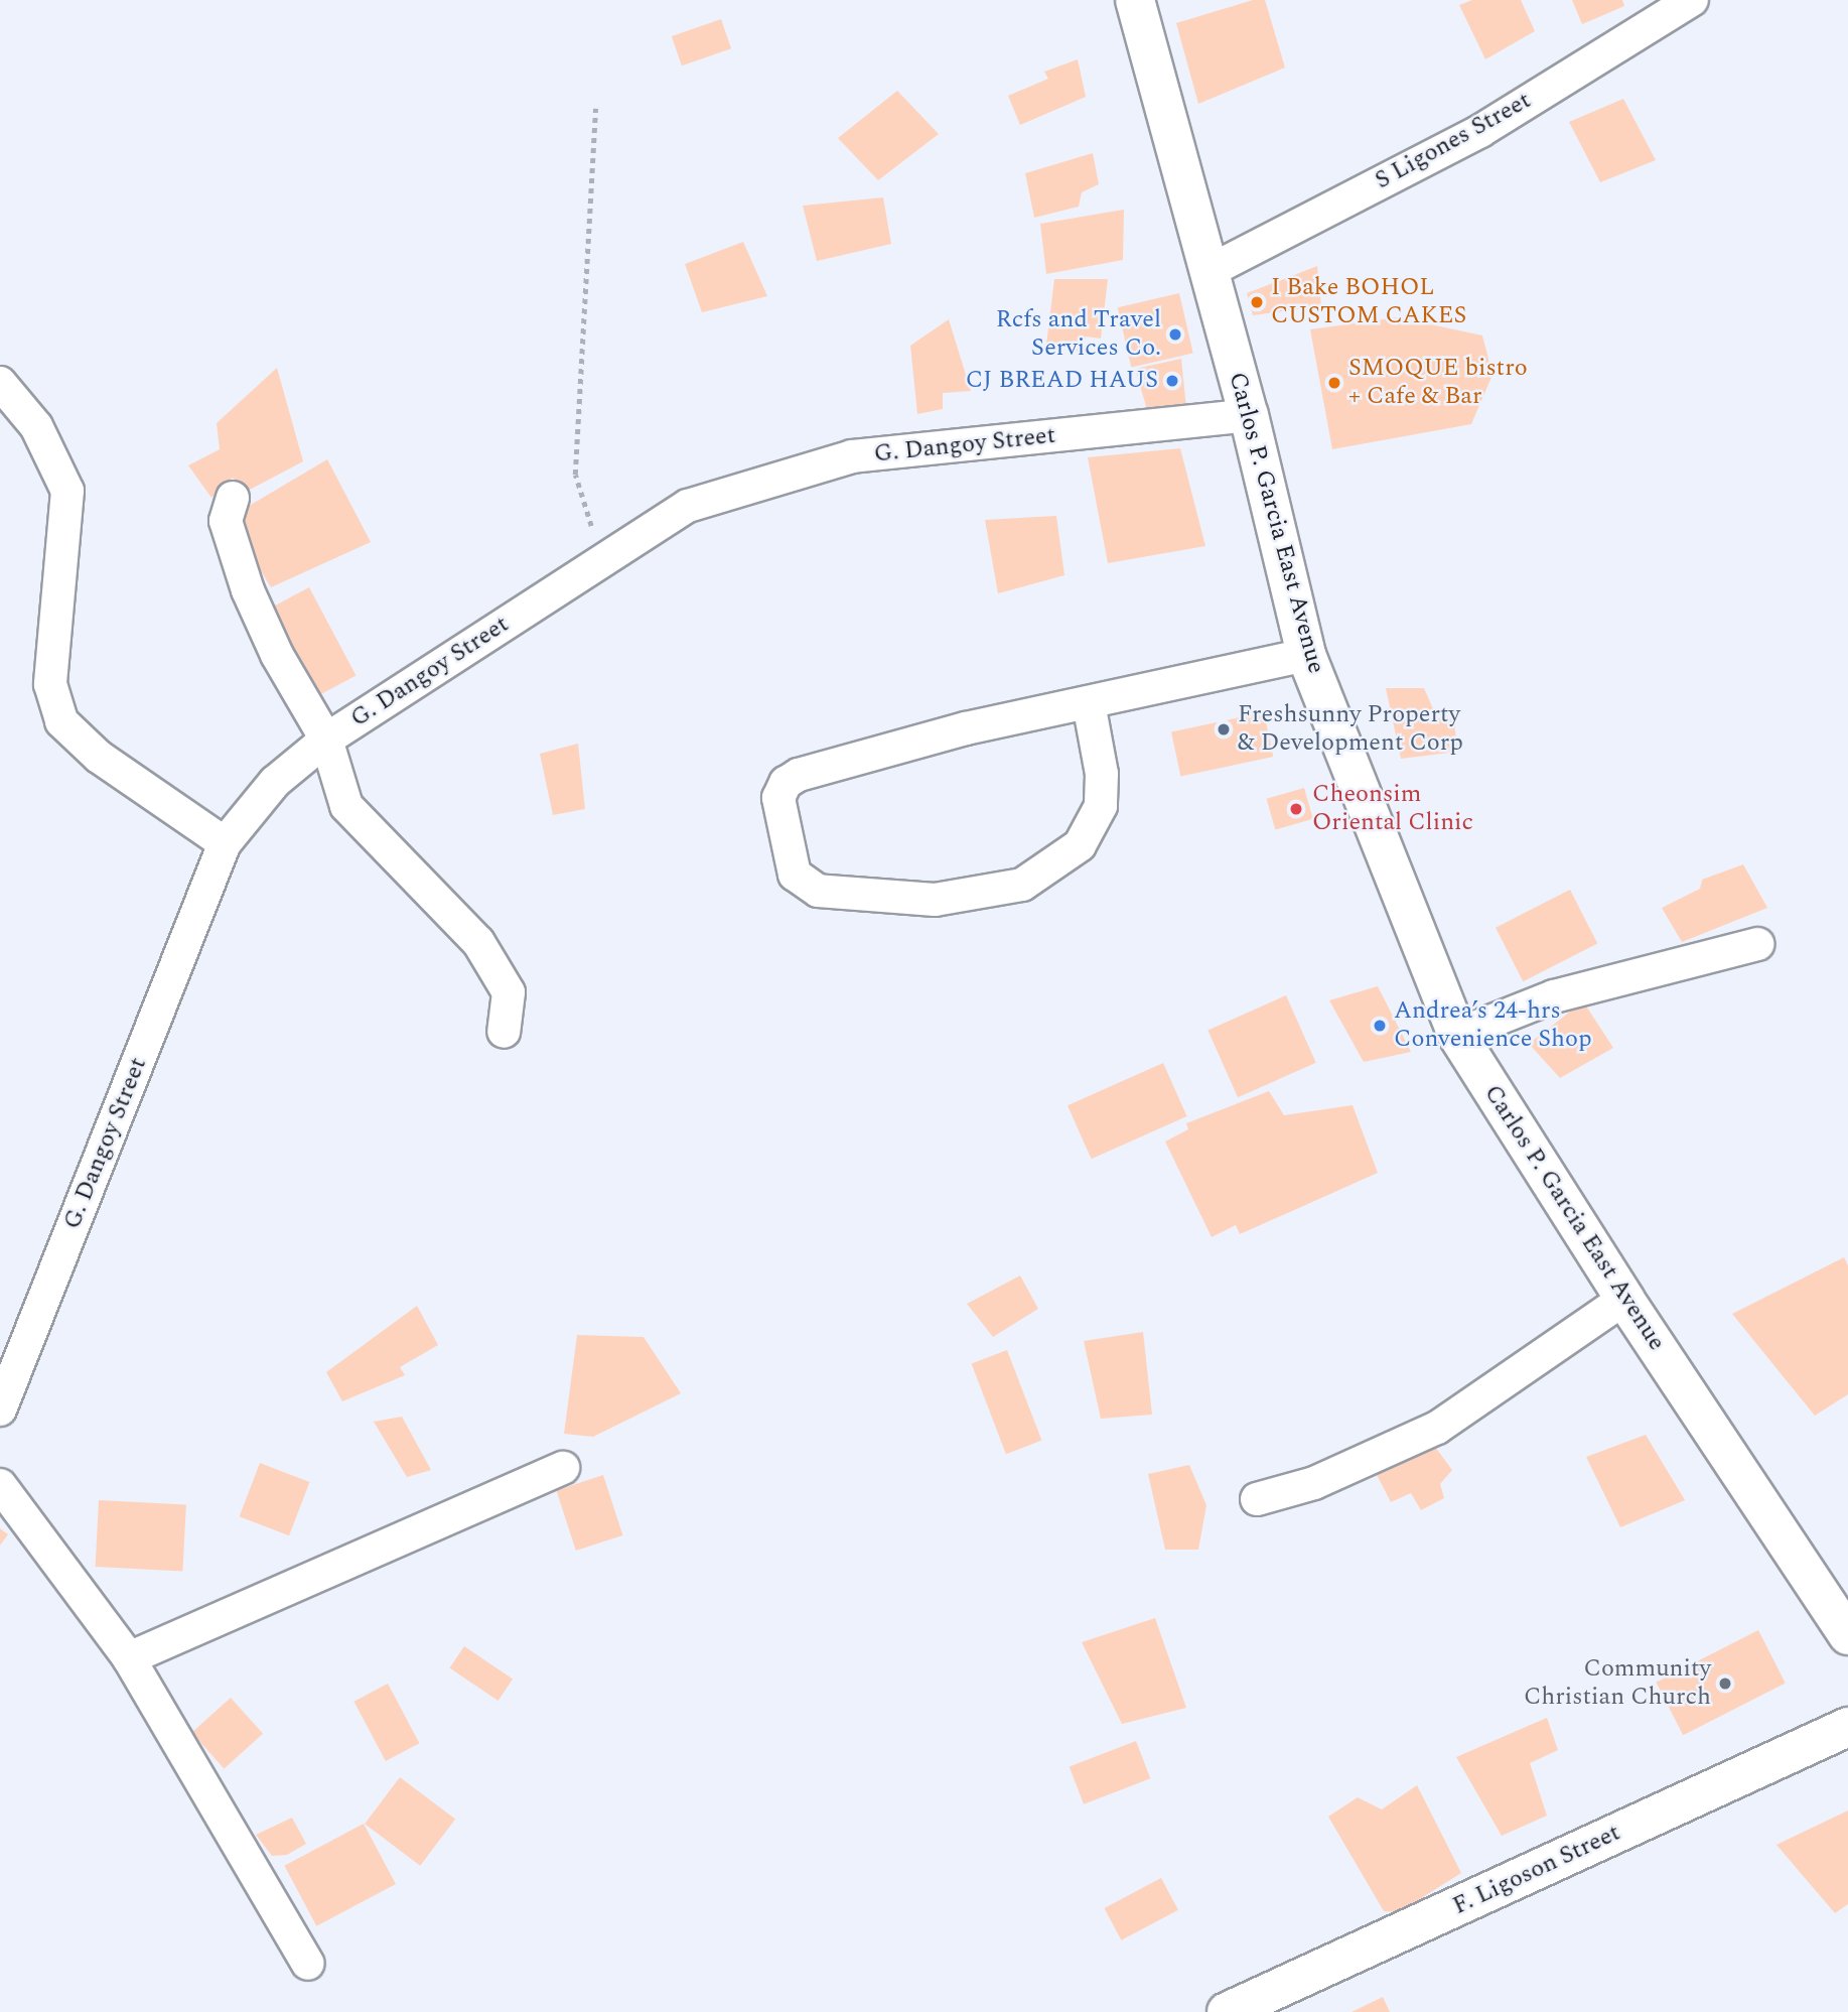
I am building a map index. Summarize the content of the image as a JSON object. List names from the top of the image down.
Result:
{
  "streets": {
    "main road": ["Carlos P. Garcia East Avenue", "F. Ligoson Street"],
    "street": ["S Ligones Street", "G. Dangoy Street"]
  },
  "crossings": [
    ["S Ligones Street", "Carlos P. Garcia East Avenue"],
    ["G. Dangoy Street", "Carlos P. Garcia East Avenue"]
  ],
  "places": [
    "I Bake BOHOL CUSTOM CAKES",
    "Rcfs and Travel Services Co.",
    "CJ BREAD HAUS",
    "SMOQUE bistro + Cafe & Bar",
    "Freshsunny Property & Development Corp",
    "Cheonsim Oriental Clinic",
    "Andrea’s 24-hrs Convenience Shop",
    "Community Christian Church"
  ]
}
